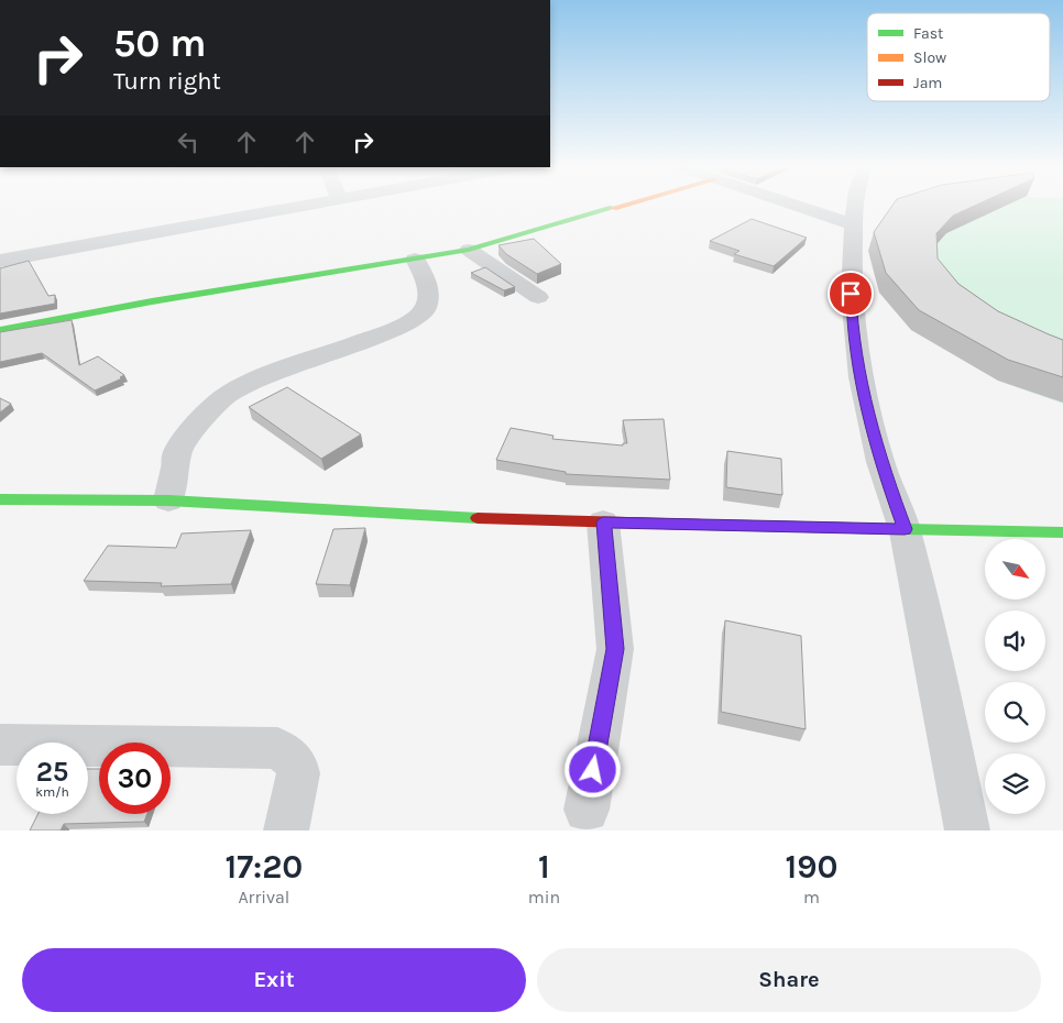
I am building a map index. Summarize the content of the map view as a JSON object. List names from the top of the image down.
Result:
{
  "legend": ["Fast", "Slow", "Jam"],
  "north": "bottom right",
  "page": {
    "turn": ["50 m", "Turn right"],
    "speed": "25 km/h",
    "limit": "30",
    "eta": [
      "17:20",
      "Arrival",
      "1",
      "min",
      "190",
      "m"
    ],
    "buttons": ["Exit", "Share"]
  }
}
